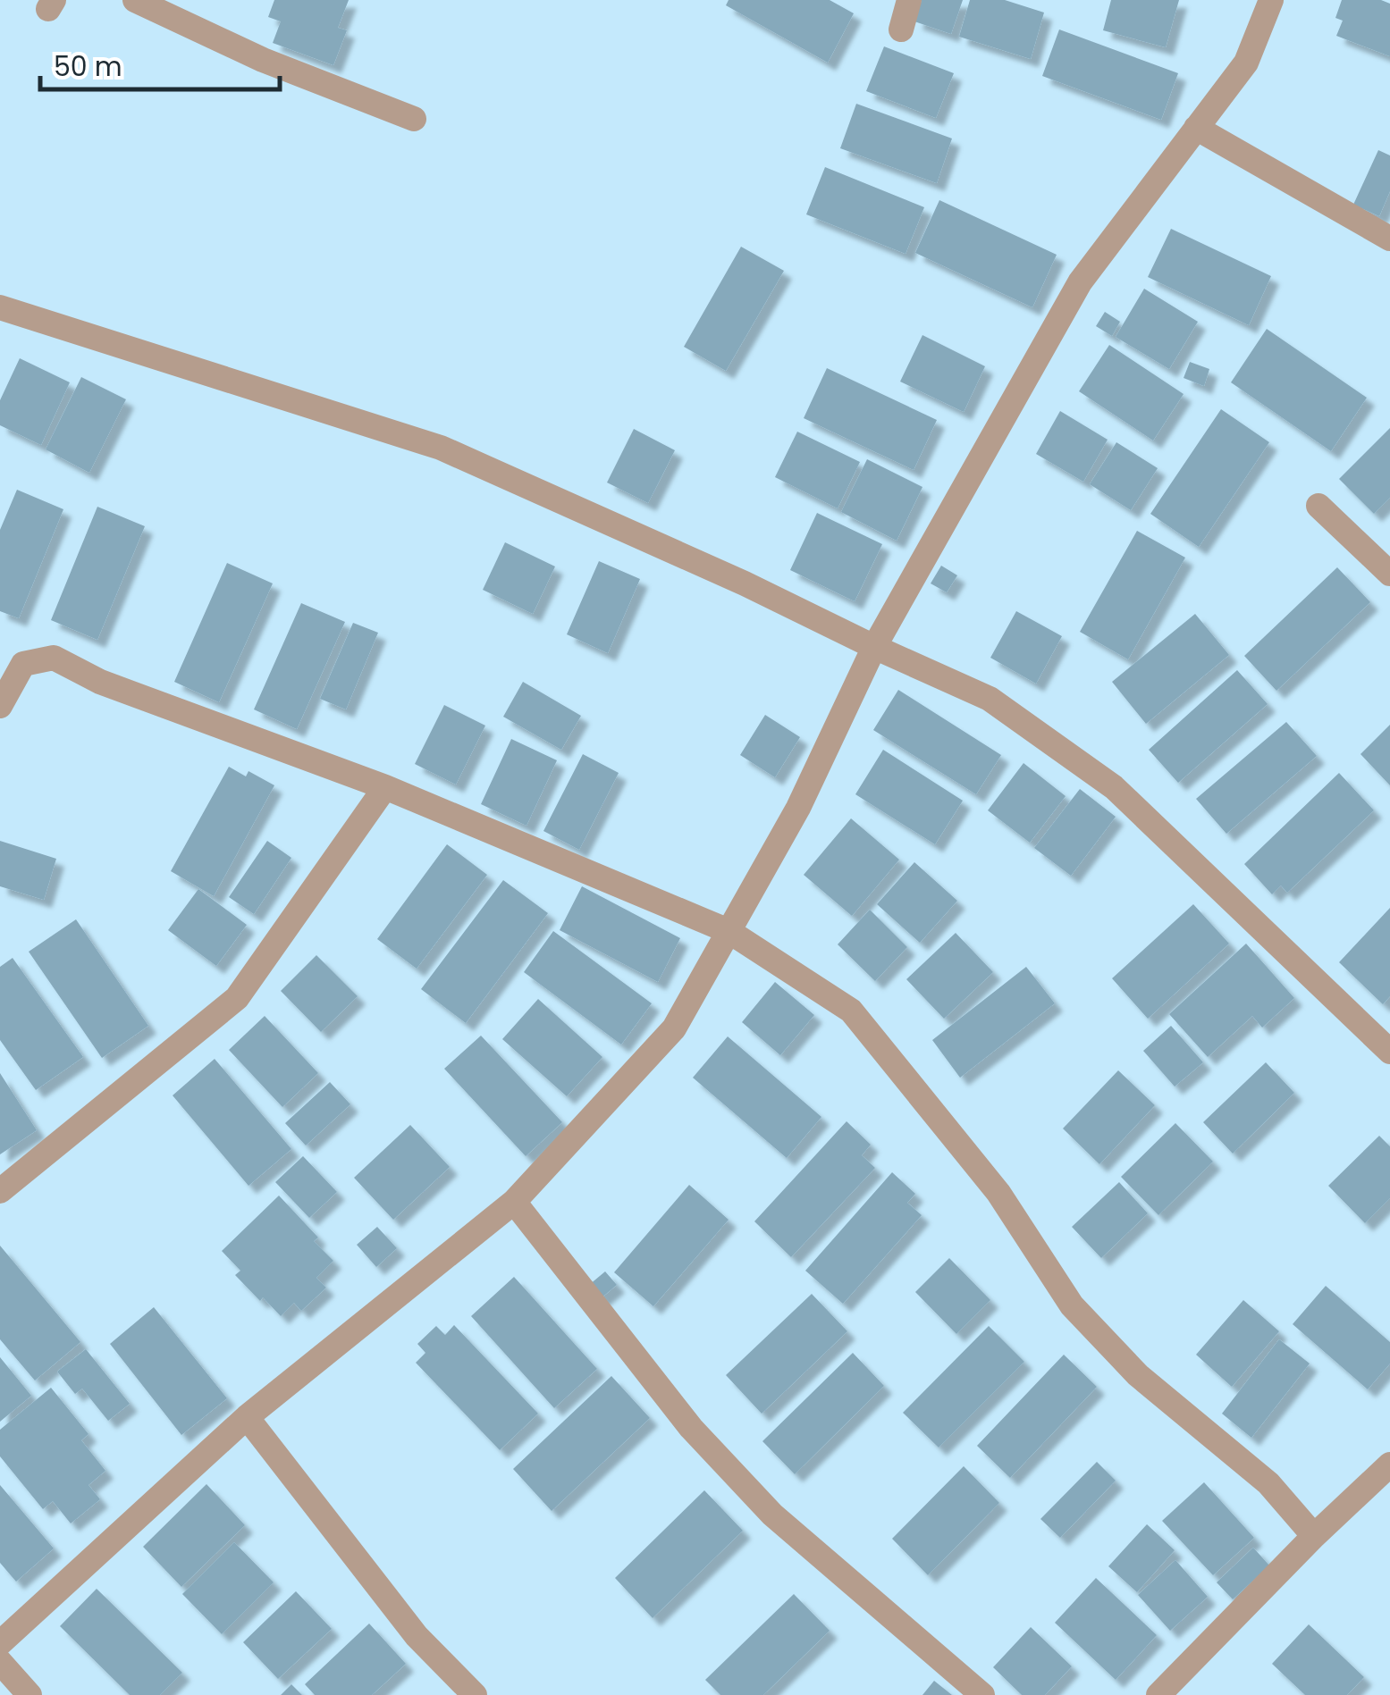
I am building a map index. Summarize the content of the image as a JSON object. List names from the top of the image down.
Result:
{
  "scale_bar": "50 m"
}
